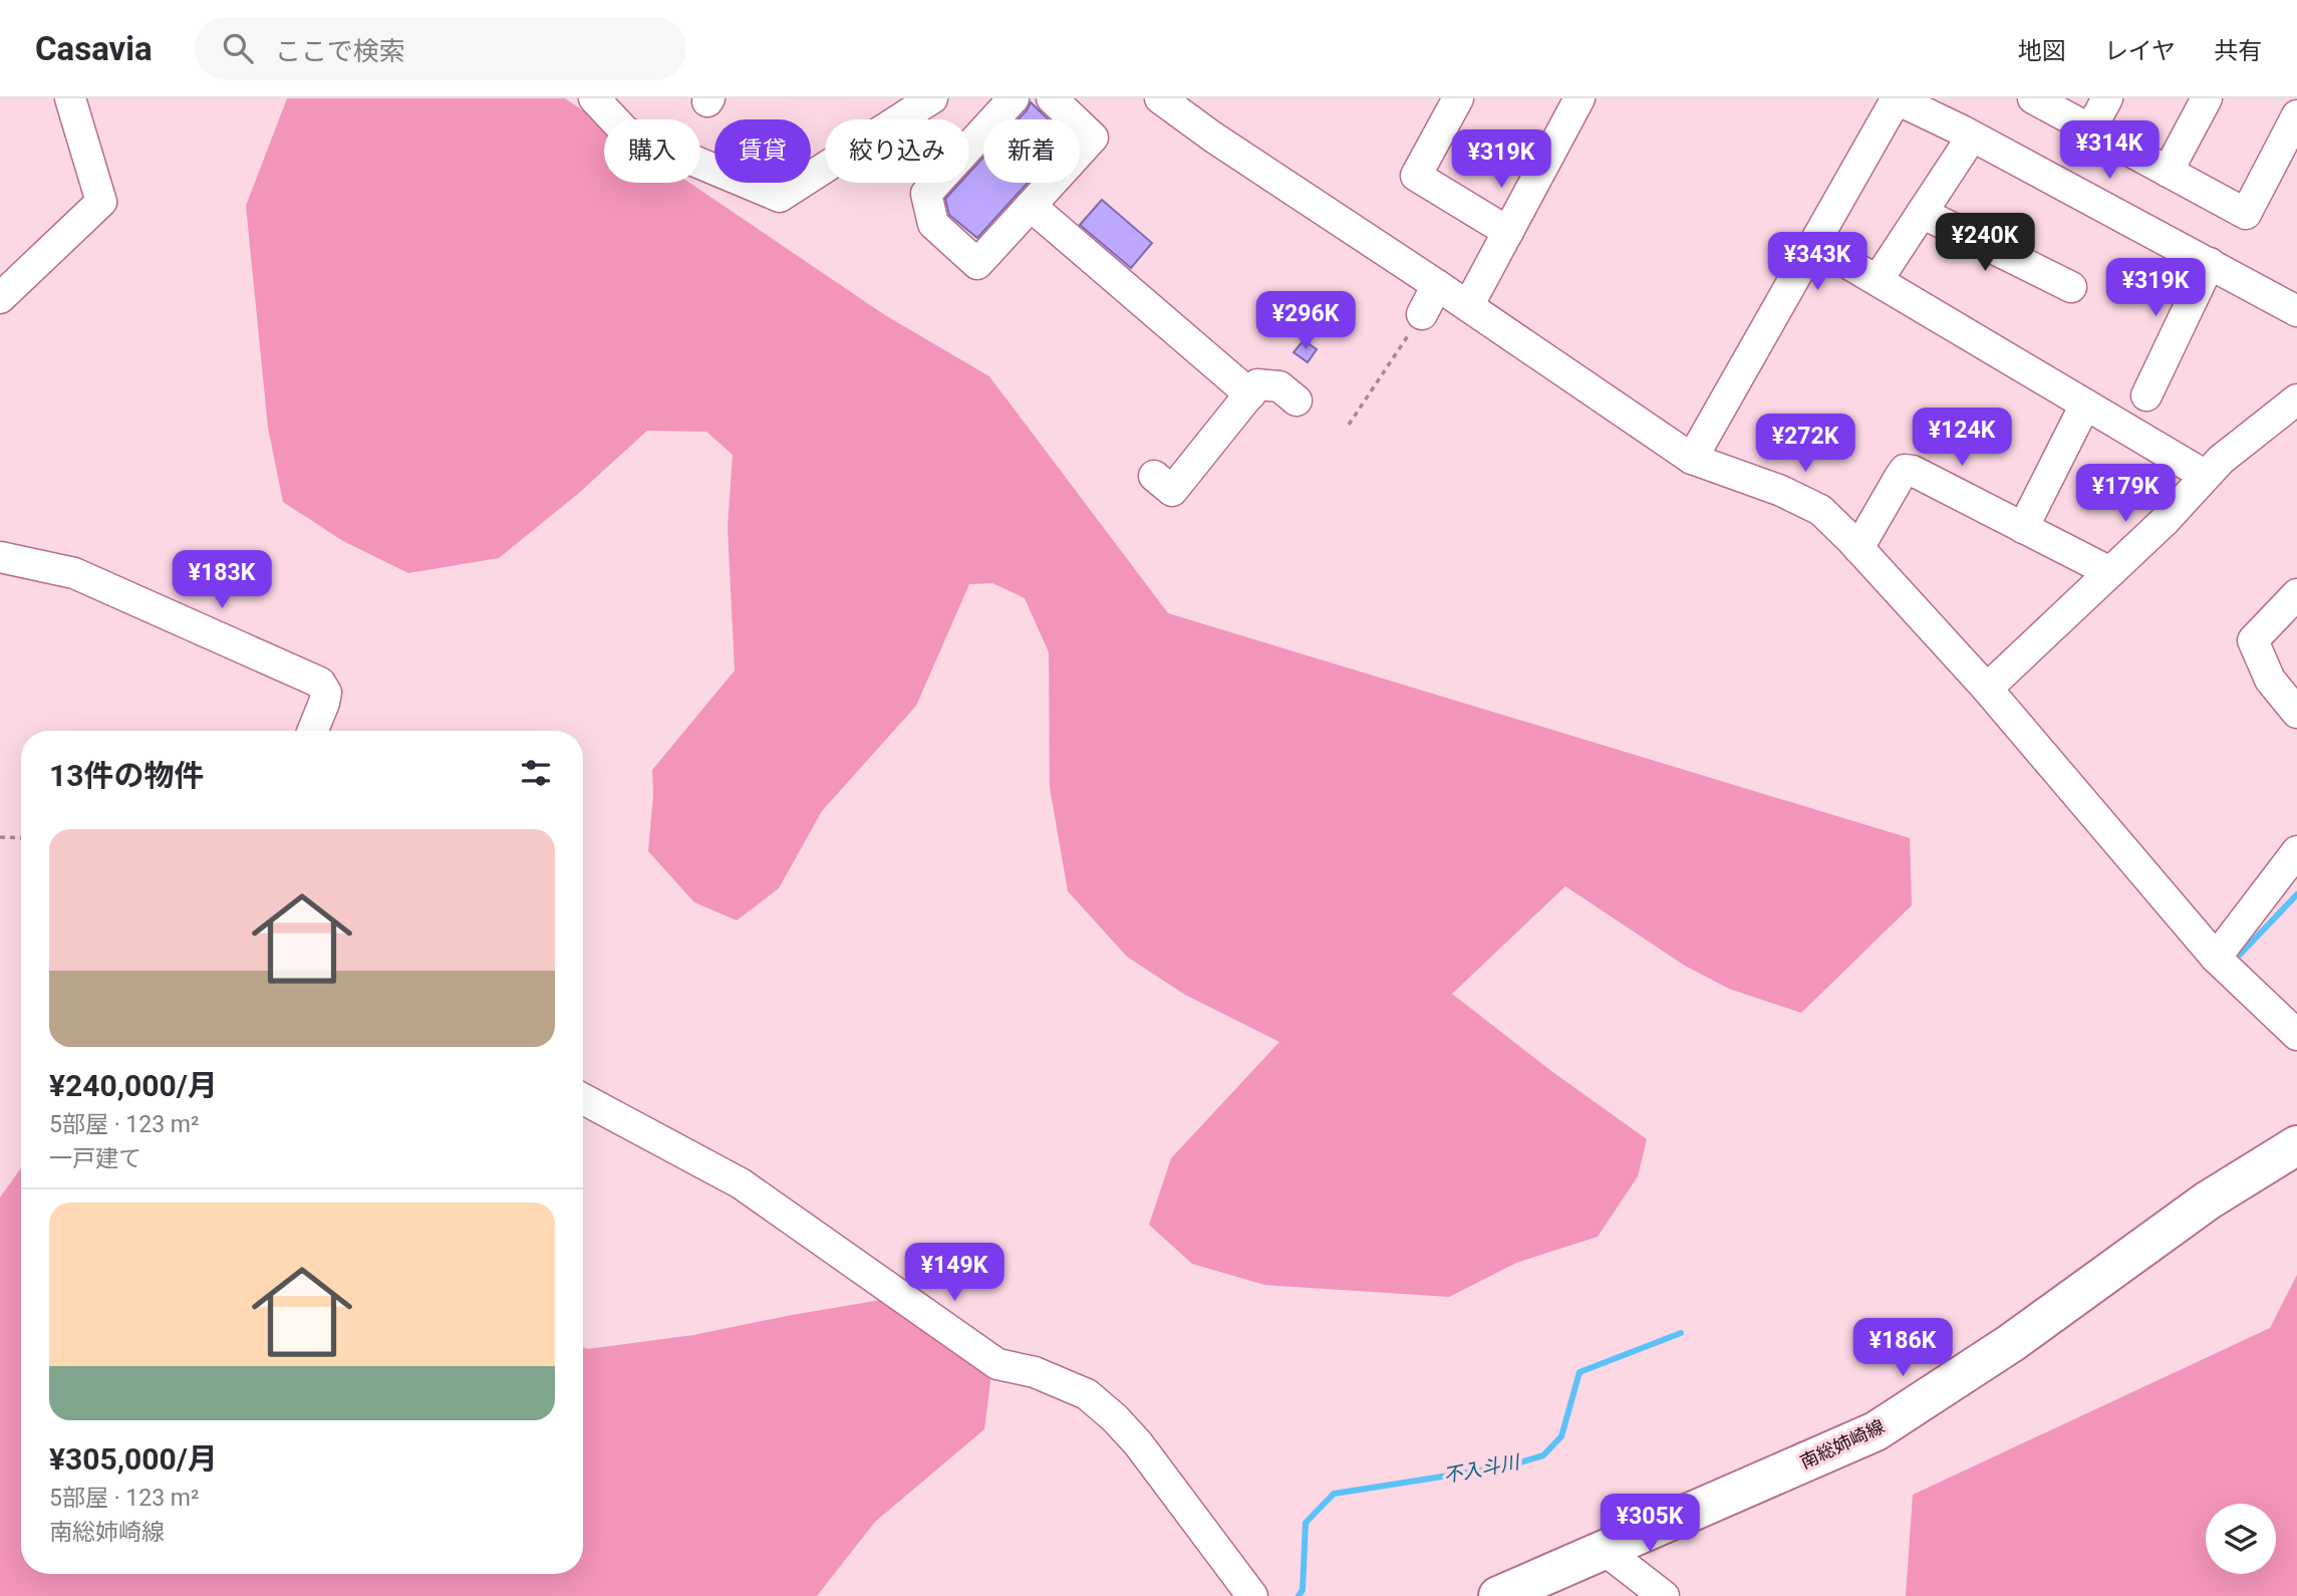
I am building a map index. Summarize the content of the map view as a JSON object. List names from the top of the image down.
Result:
{
  "streets": {
    "main road": ["南総姉崎線"]
  },
  "water": ["不入斗川"],
  "page": {
    "header": "Casavia",
    "search": "ここで検索",
    "nav": ["地図", "レイヤ", "共有"],
    "chip": [
      "購入",
      "賃貸",
      "絞り込み",
      "新着"
    ],
    "price": [
      "¥314K",
      "¥319K",
      "¥240K",
      "¥343K",
      "¥319K",
      "¥296K",
      "¥124K",
      "¥272K",
      "¥179K",
      "¥183K",
      "¥149K",
      "¥186K",
      "¥305K"
    ],
    "heading": "13件の物件",
    "list": [
      {
        "name": "¥240,000/月",
        "note": "5部屋 · 123 m² · 一戸建て"
      },
      {
        "name": "¥305,000/月",
        "note": "5部屋 · 123 m² · 南総姉崎線"
      }
    ]
  }
}
